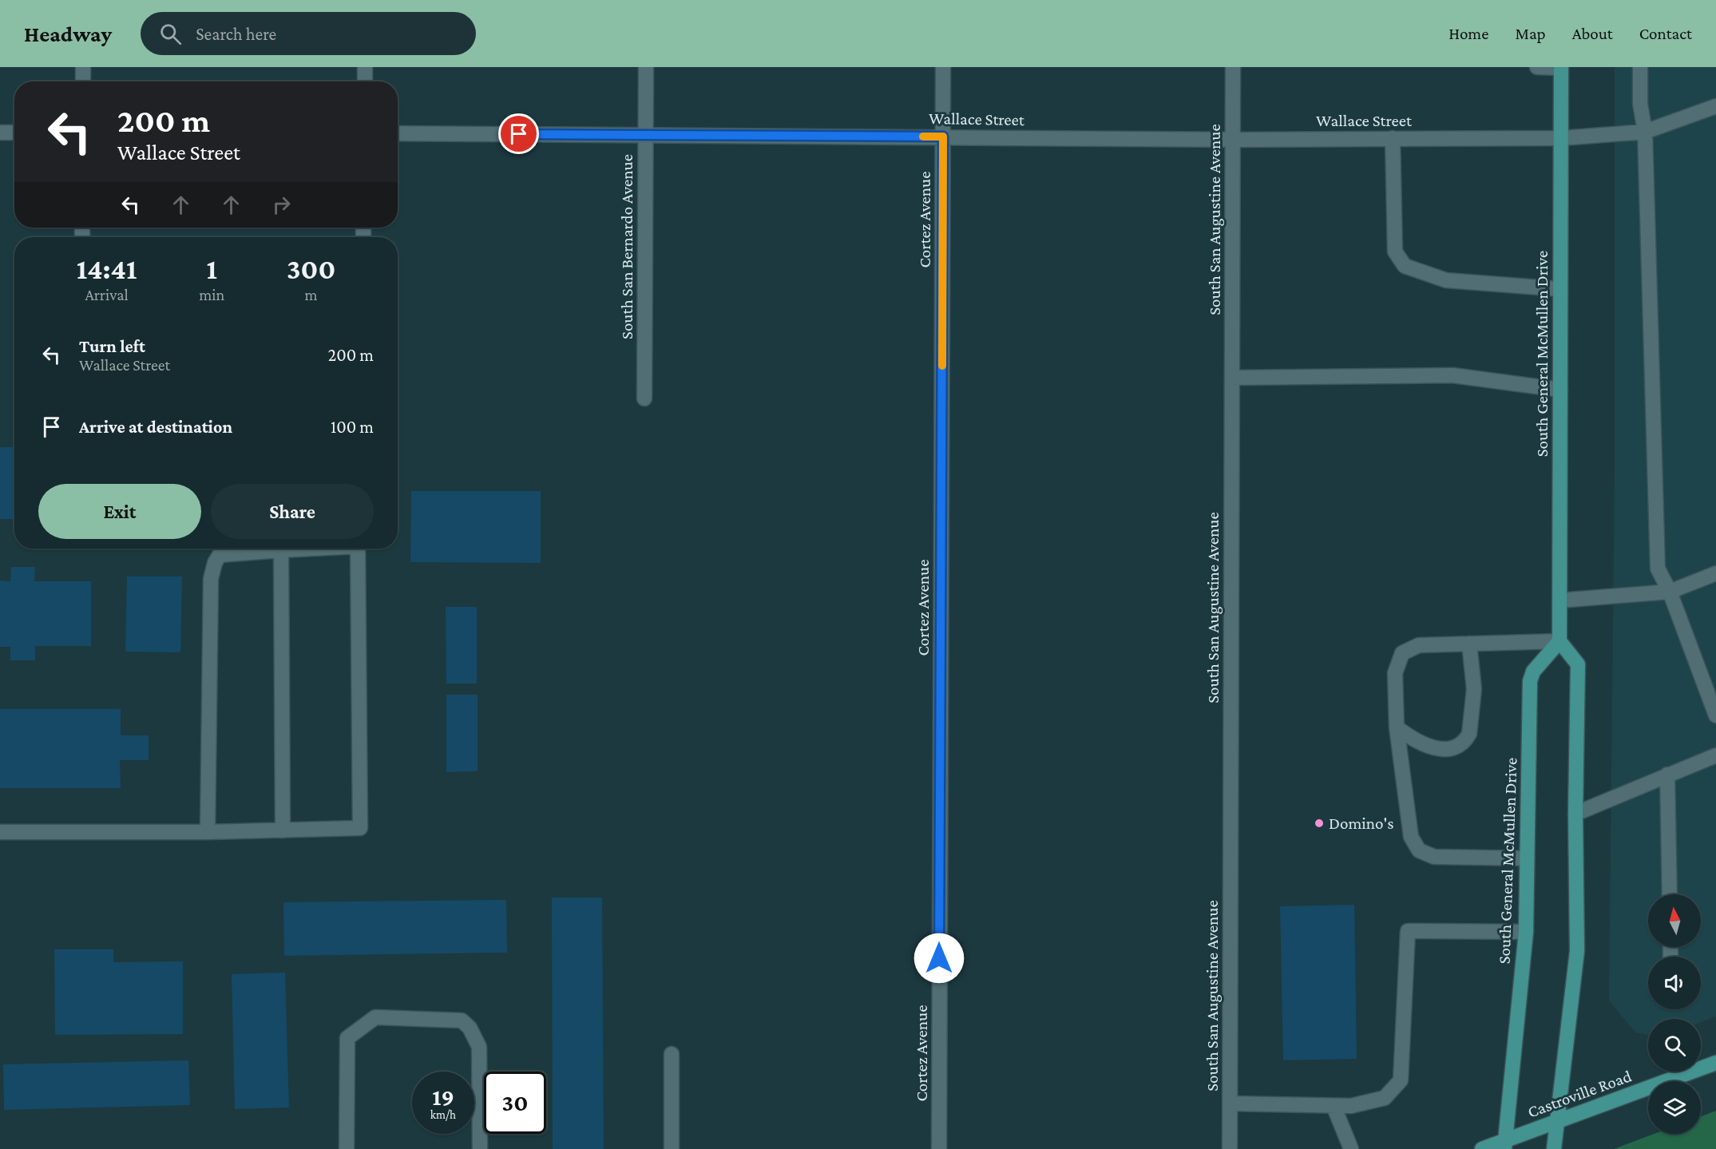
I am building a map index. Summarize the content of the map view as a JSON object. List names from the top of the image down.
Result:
{
  "streets": {
    "main road": ["South General McMullen Drive", "Castroville Road"],
    "street": [
      "Wallace Street",
      "Cortez Avenue",
      "South San Augustine Avenue",
      "South San Bernardo Avenue"
    ]
  },
  "crossings": [
    ["Wallace Street", "Cortez Avenue"],
    ["Wallace Street", "South San Augustine Avenue"],
    ["Wallace Street", "South San Bernardo Avenue"],
    ["Wallace Street", "South General McMullen Drive"],
    ["South General McMullen Drive", "Castroville Road"]
  ],
  "places": ["Domino's"],
  "north": "top",
  "page": {
    "header": "Headway",
    "search": "Search here",
    "nav": [
      "Home",
      "Map",
      "About",
      "Contact"
    ],
    "turn": ["200 m", "Wallace Street"],
    "eta": [
      "14:41",
      "Arrival",
      "1",
      "min",
      "300",
      "m"
    ],
    "list": [
      {
        "name": "Turn left",
        "note": "Wallace Street",
        "value": "200 m"
      },
      {
        "name": "Arrive at destination",
        "value": "100 m"
      }
    ],
    "buttons": ["Exit", "Share"],
    "speed": "19 km/h",
    "limit": "30"
  }
}
